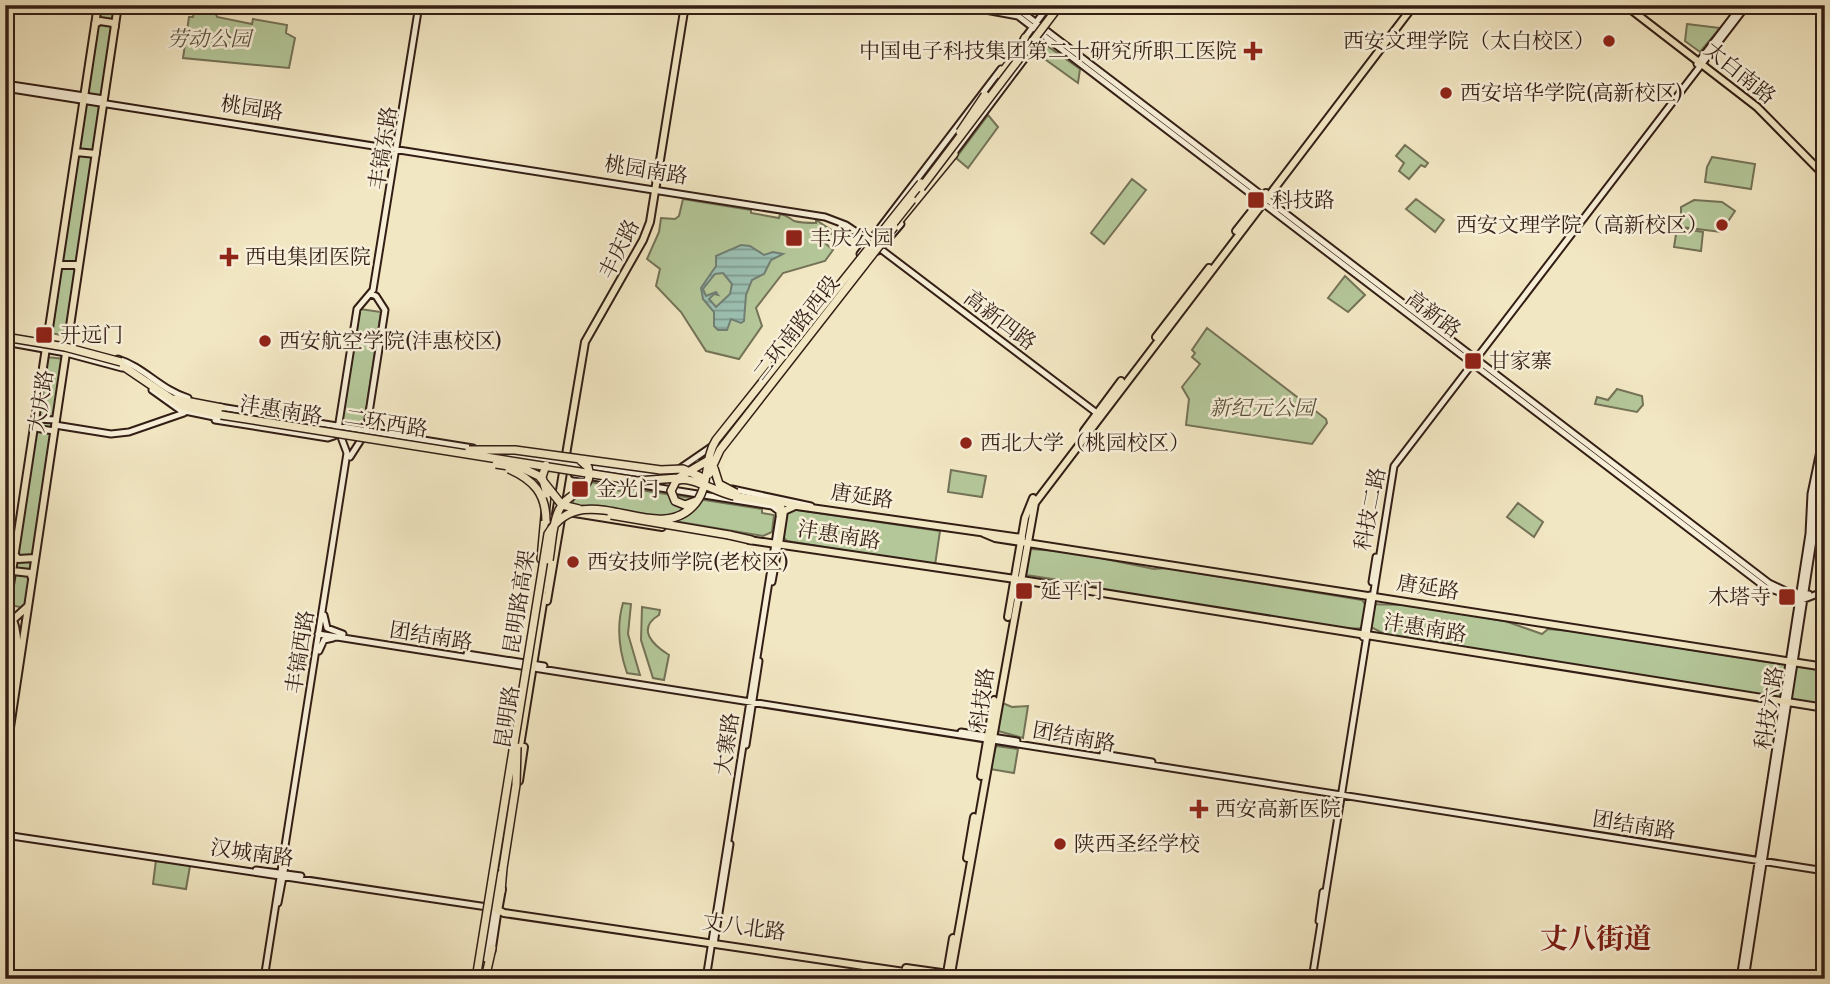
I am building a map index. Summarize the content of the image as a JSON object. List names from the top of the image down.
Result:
{
  "streets": {
    "highway": ["二环南路西段", "二环西路", "昆明路高架"],
    "main road": [
      "太白南路",
      "桃园路",
      "丰镐东路",
      "桃园南路",
      "丰庆路",
      "高新路",
      "高新四路",
      "大庆路",
      "沣惠南路",
      "唐延路",
      "科技二路",
      "团结南路",
      "丰镐西路",
      "科技路",
      "科技六路",
      "昆明路",
      "大寨路",
      "汉城南路",
      "丈八北路"
    ]
  },
  "crossings": [
    ["太白南路", "科技二路"],
    ["桃园路", "丰镐东路"],
    ["桃园路", "桃园南路"],
    ["桃园路", "大庆路"],
    ["丰镐东路", "桃园南路"],
    ["丰镐东路", "沣惠南路"],
    ["丰镐东路", "丰镐西路"],
    ["桃园南路", "丰庆路"],
    ["桃园南路", "高新四路"],
    ["桃园南路", "二环南路西段"],
    ["丰庆路", "沣惠南路"],
    ["丰庆路", "昆明路"],
    ["高新路", "二环南路西段"],
    ["高新路", "科技二路"],
    ["高新路", "科技路"],
    ["高新路", "科技六路"],
    ["高新四路", "二环南路西段"],
    ["高新四路", "科技路"],
    ["二环南路西段", "沣惠南路"],
    ["二环南路西段", "二环西路"],
    ["二环南路西段", "唐延路"],
    ["二环南路西段", "昆明路高架"],
    ["大庆路", "沣惠南路"],
    ["沣惠南路", "二环西路"],
    ["沣惠南路", "唐延路"],
    ["沣惠南路", "科技二路"],
    ["沣惠南路", "丰镐西路"],
    ["沣惠南路", "科技路"],
    ["沣惠南路", "科技六路"],
    ["沣惠南路", "昆明路"],
    ["沣惠南路", "大寨路"],
    ["二环西路", "昆明路高架"],
    ["唐延路", "科技二路"],
    ["唐延路", "科技路"],
    ["唐延路", "科技六路"],
    ["科技二路", "团结南路"],
    ["昆明路高架", "昆明路"],
    ["团结南路", "丰镐西路"],
    ["团结南路", "科技路"],
    ["团结南路", "科技六路"],
    ["团结南路", "昆明路"],
    ["团结南路", "大寨路"],
    ["丰镐西路", "汉城南路"],
    ["科技路", "丈八北路"],
    ["昆明路", "汉城南路"],
    ["昆明路", "丈八北路"],
    ["大寨路", "丈八北路"],
    ["汉城南路", "丈八北路"]
  ],
  "districts": ["丈八街道"],
  "parks": ["劳动公园", "新纪元公园"],
  "places": {
    "other": [
      "西安文理学院（太白校区）",
      "西安培华学院(高新校区)",
      "西安文理学院（高新校区）",
      "西安航空学院(沣惠校区)",
      "西北大学（桃园校区）",
      "西安技师学院(老校区)",
      "陕西圣经学校"
    ],
    "health": ["中国电子科技集团第二十研究所职工医院", "西电集团医院", "西安高新医院"],
    "transit": [
      "科技路",
      "丰庆公园",
      "开远门",
      "甘家寨",
      "金光门",
      "延平门",
      "木塔寺"
    ]
  }
}
